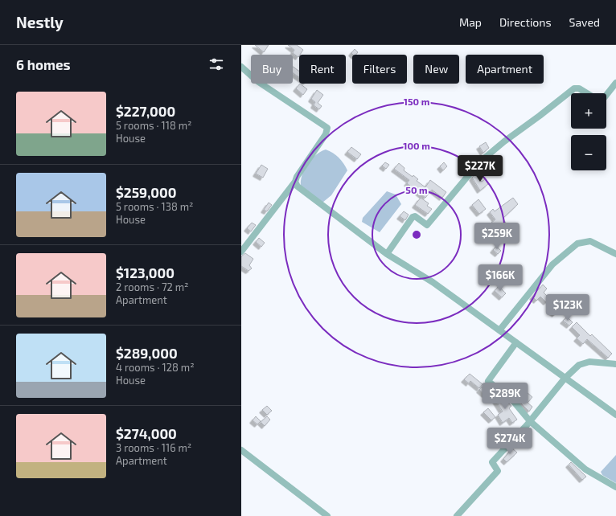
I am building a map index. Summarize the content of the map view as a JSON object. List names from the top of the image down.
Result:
{
  "page": {
    "header": "Nestly",
    "nav": ["Map", "Directions", "Saved"],
    "heading": "6 homes",
    "chip": [
      "Buy",
      "Rent",
      "Filters",
      "New",
      "Apartment"
    ],
    "list": [
      {
        "name": "$227,000",
        "note": "5 rooms · 118 m² · House"
      },
      {
        "name": "$259,000",
        "note": "5 rooms · 138 m² · House"
      },
      {
        "name": "$123,000",
        "note": "2 rooms · 72 m² · Apartment"
      },
      {
        "name": "$289,000",
        "note": "4 rooms · 128 m² · House"
      },
      {
        "name": "$274,000",
        "note": "3 rooms · 116 m² · Apartment"
      }
    ],
    "map_buttons": ["+", "−"],
    "price": [
      "$227K",
      "$259K",
      "$166K",
      "$123K",
      "$289K",
      "$274K"
    ]
  },
  "rings": ["150 m", "100 m", "50 m"]
}
